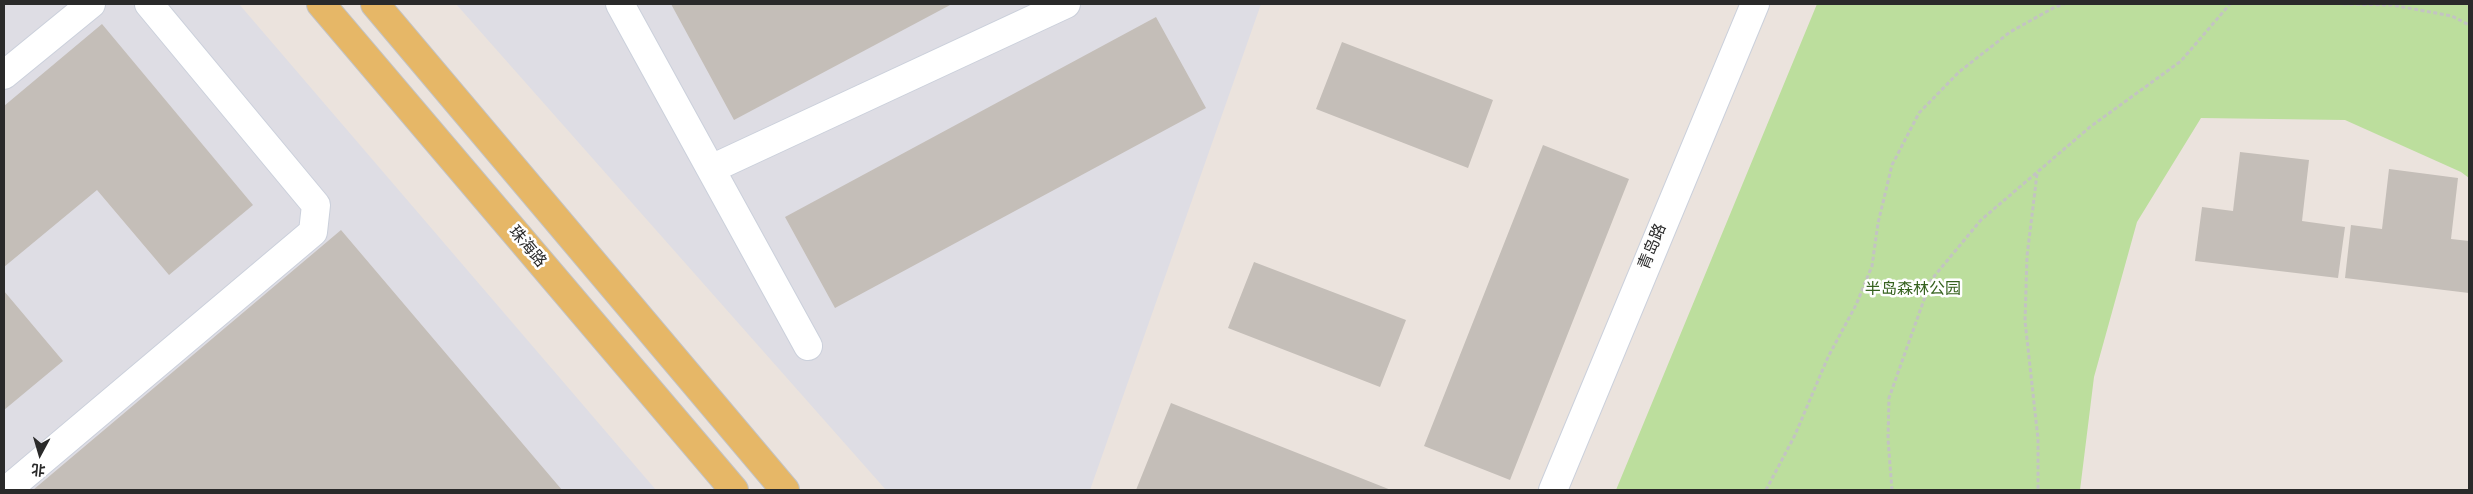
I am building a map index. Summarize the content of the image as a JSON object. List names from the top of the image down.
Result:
{
  "streets": {
    "main road": ["珠海路"],
    "street": ["青岛路"]
  },
  "parks": ["半岛森林公园"],
  "north": "bottom"
}
